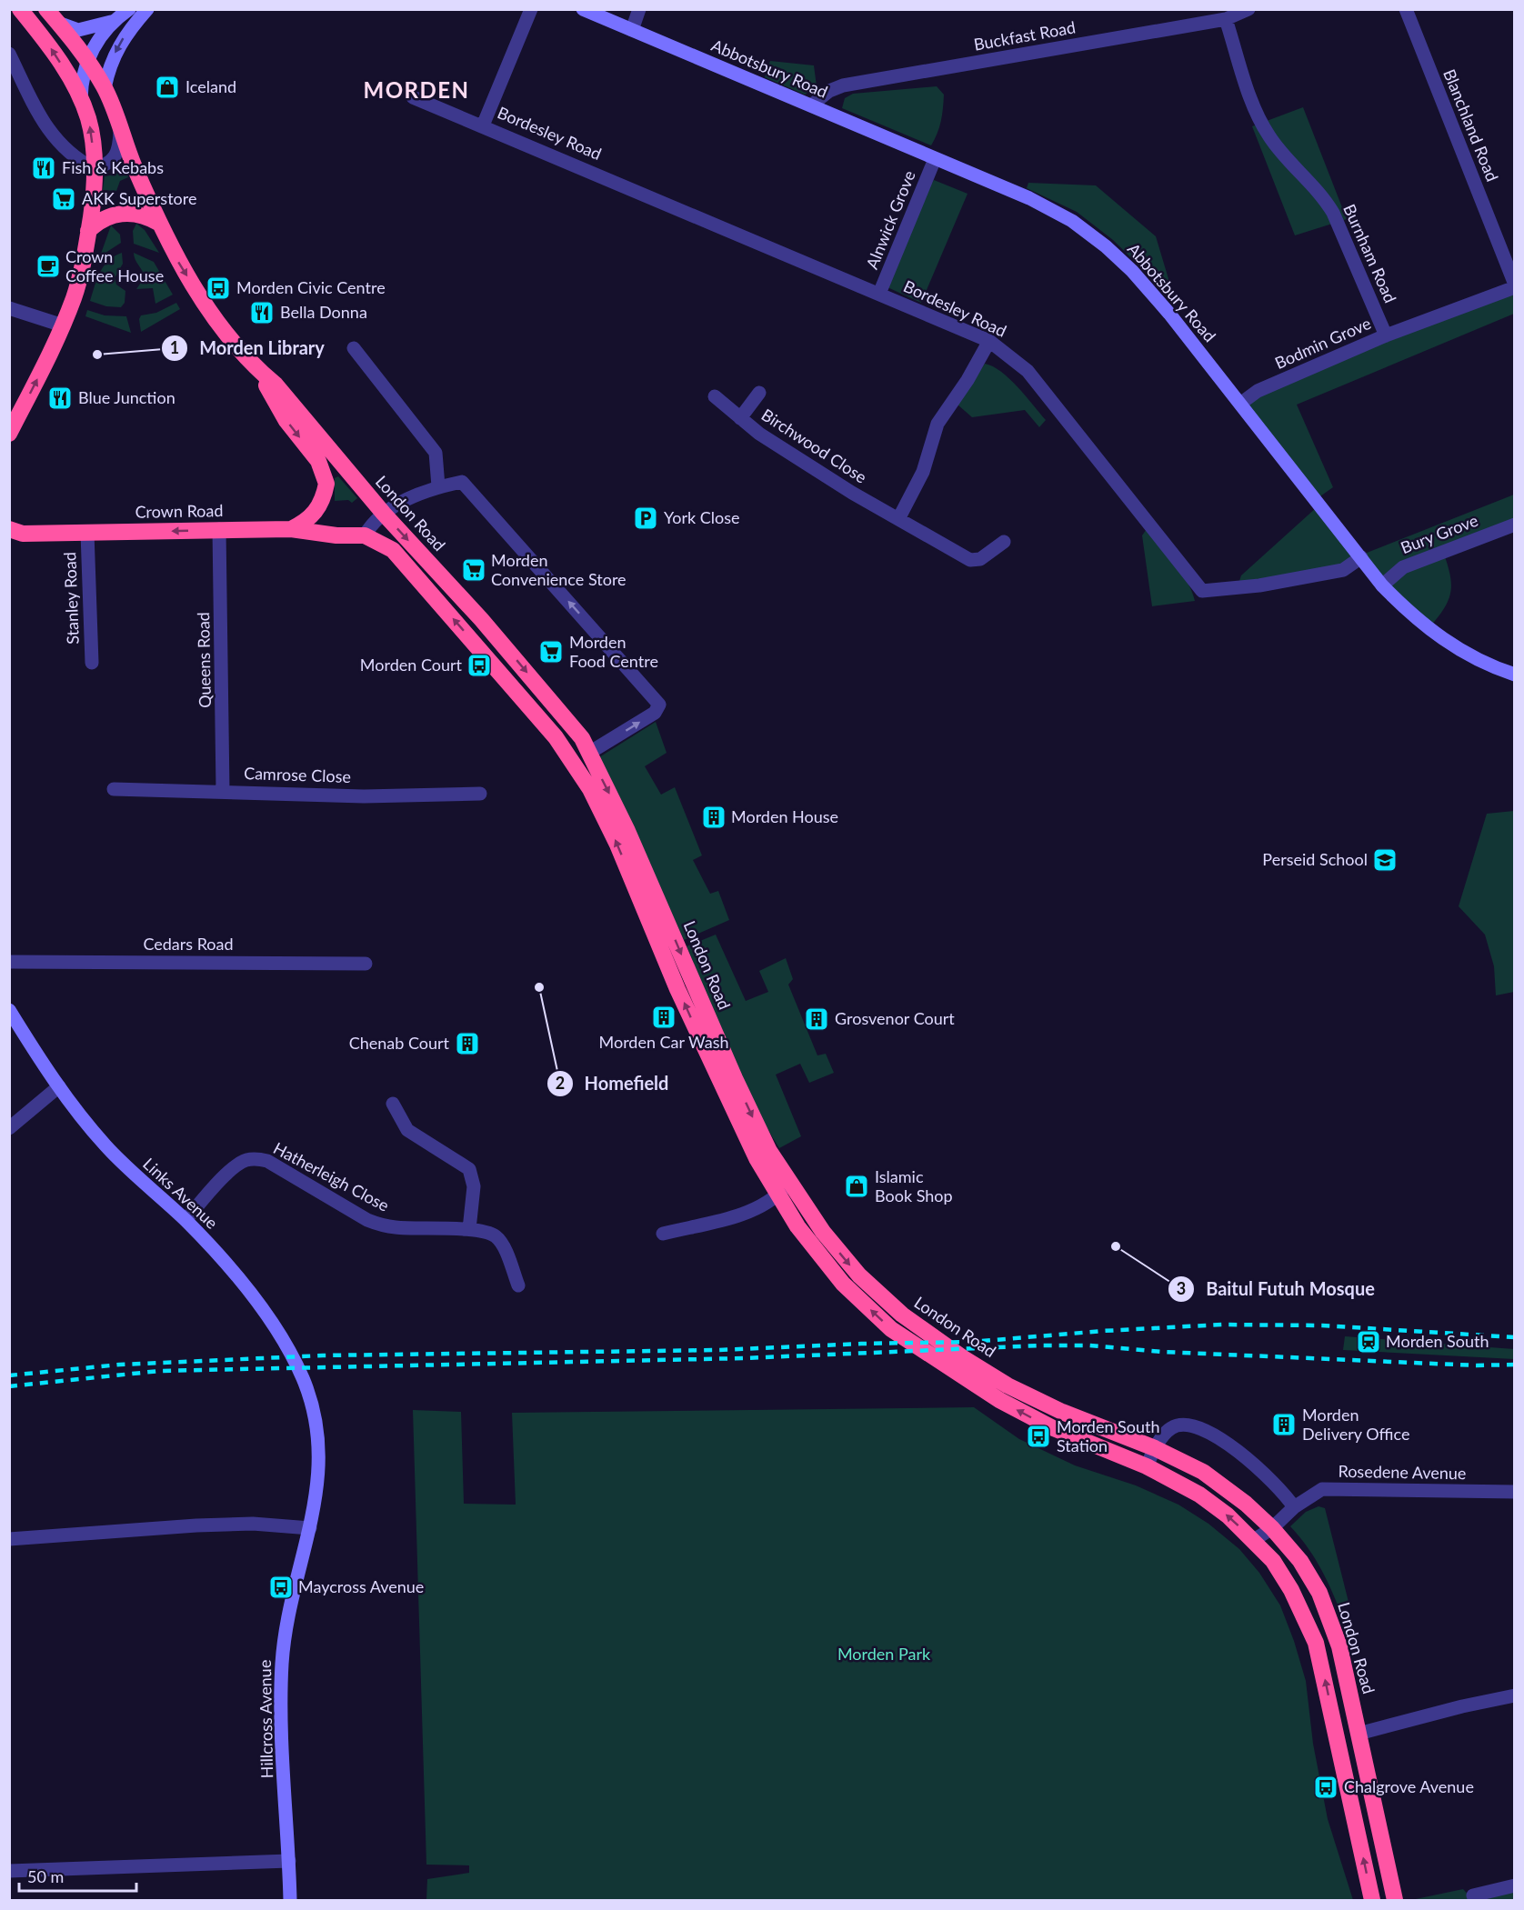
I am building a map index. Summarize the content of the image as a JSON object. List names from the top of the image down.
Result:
{
  "streets": {
    "highway": ["Crown Road", "London Road"],
    "street": [
      "Buckfast Road",
      "Abbotsbury Road",
      "Blanchland Road",
      "Bordesley Road",
      "Alnwick Grove",
      "Burnham Road",
      "Bodmin Grove",
      "Birchwood Close",
      "Bury Grove",
      "Stanley Road",
      "Queens Road",
      "Camrose Close",
      "Cedars Road",
      "Hatherleigh Close",
      "Links Avenue",
      "Rosedene Avenue",
      "Hillcross Avenue"
    ]
  },
  "crossings": [
    ["Buckfast Road", "Abbotsbury Road"],
    ["Buckfast Road", "Burnham Road"],
    ["Abbotsbury Road", "Bordesley Road"],
    ["Abbotsbury Road", "Alnwick Grove"],
    ["Abbotsbury Road", "Bodmin Grove"],
    ["Abbotsbury Road", "Bury Grove"],
    ["Blanchland Road", "Bodmin Grove"],
    ["Bordesley Road", "Alnwick Grove"],
    ["Burnham Road", "Bodmin Grove"],
    ["Crown Road", "Stanley Road"],
    ["Crown Road", "Queens Road"],
    ["London Road", "Rosedene Avenue"],
    ["Queens Road", "Camrose Close"],
    ["Hatherleigh Close", "Links Avenue"],
    ["Links Avenue", "Hillcross Avenue"]
  ],
  "one_way": ["Crown Road"],
  "districts": ["MORDEN"],
  "parks": ["Morden Park"],
  "places": {
    "shop": ["Iceland", "Islamic Book Shop"],
    "restaurant": ["Fish & Kebabs", "Bella Donna", "Blue Junction"],
    "supermarket": ["AKK Superstore", "Morden Convenience Store", "Morden Food Centre"],
    "cafe": ["Crown Coffee House"],
    "bus stop": [
      "Morden Civic Centre",
      "Morden Court",
      "Morden South Station",
      "Maycross Avenue",
      "Chalgrove Avenue"
    ],
    "other": ["Morden Library", "Homefield", "Baitul Futuh Mosque"],
    "parking": ["York Close"],
    "building": [
      "Morden House",
      "Morden Car Wash",
      "Grosvenor Court",
      "Chenab Court",
      "Morden Delivery Office"
    ],
    "school or university": ["Perseid School"],
    "station": ["Morden South"]
  },
  "scale_bar": "50 m"
}
